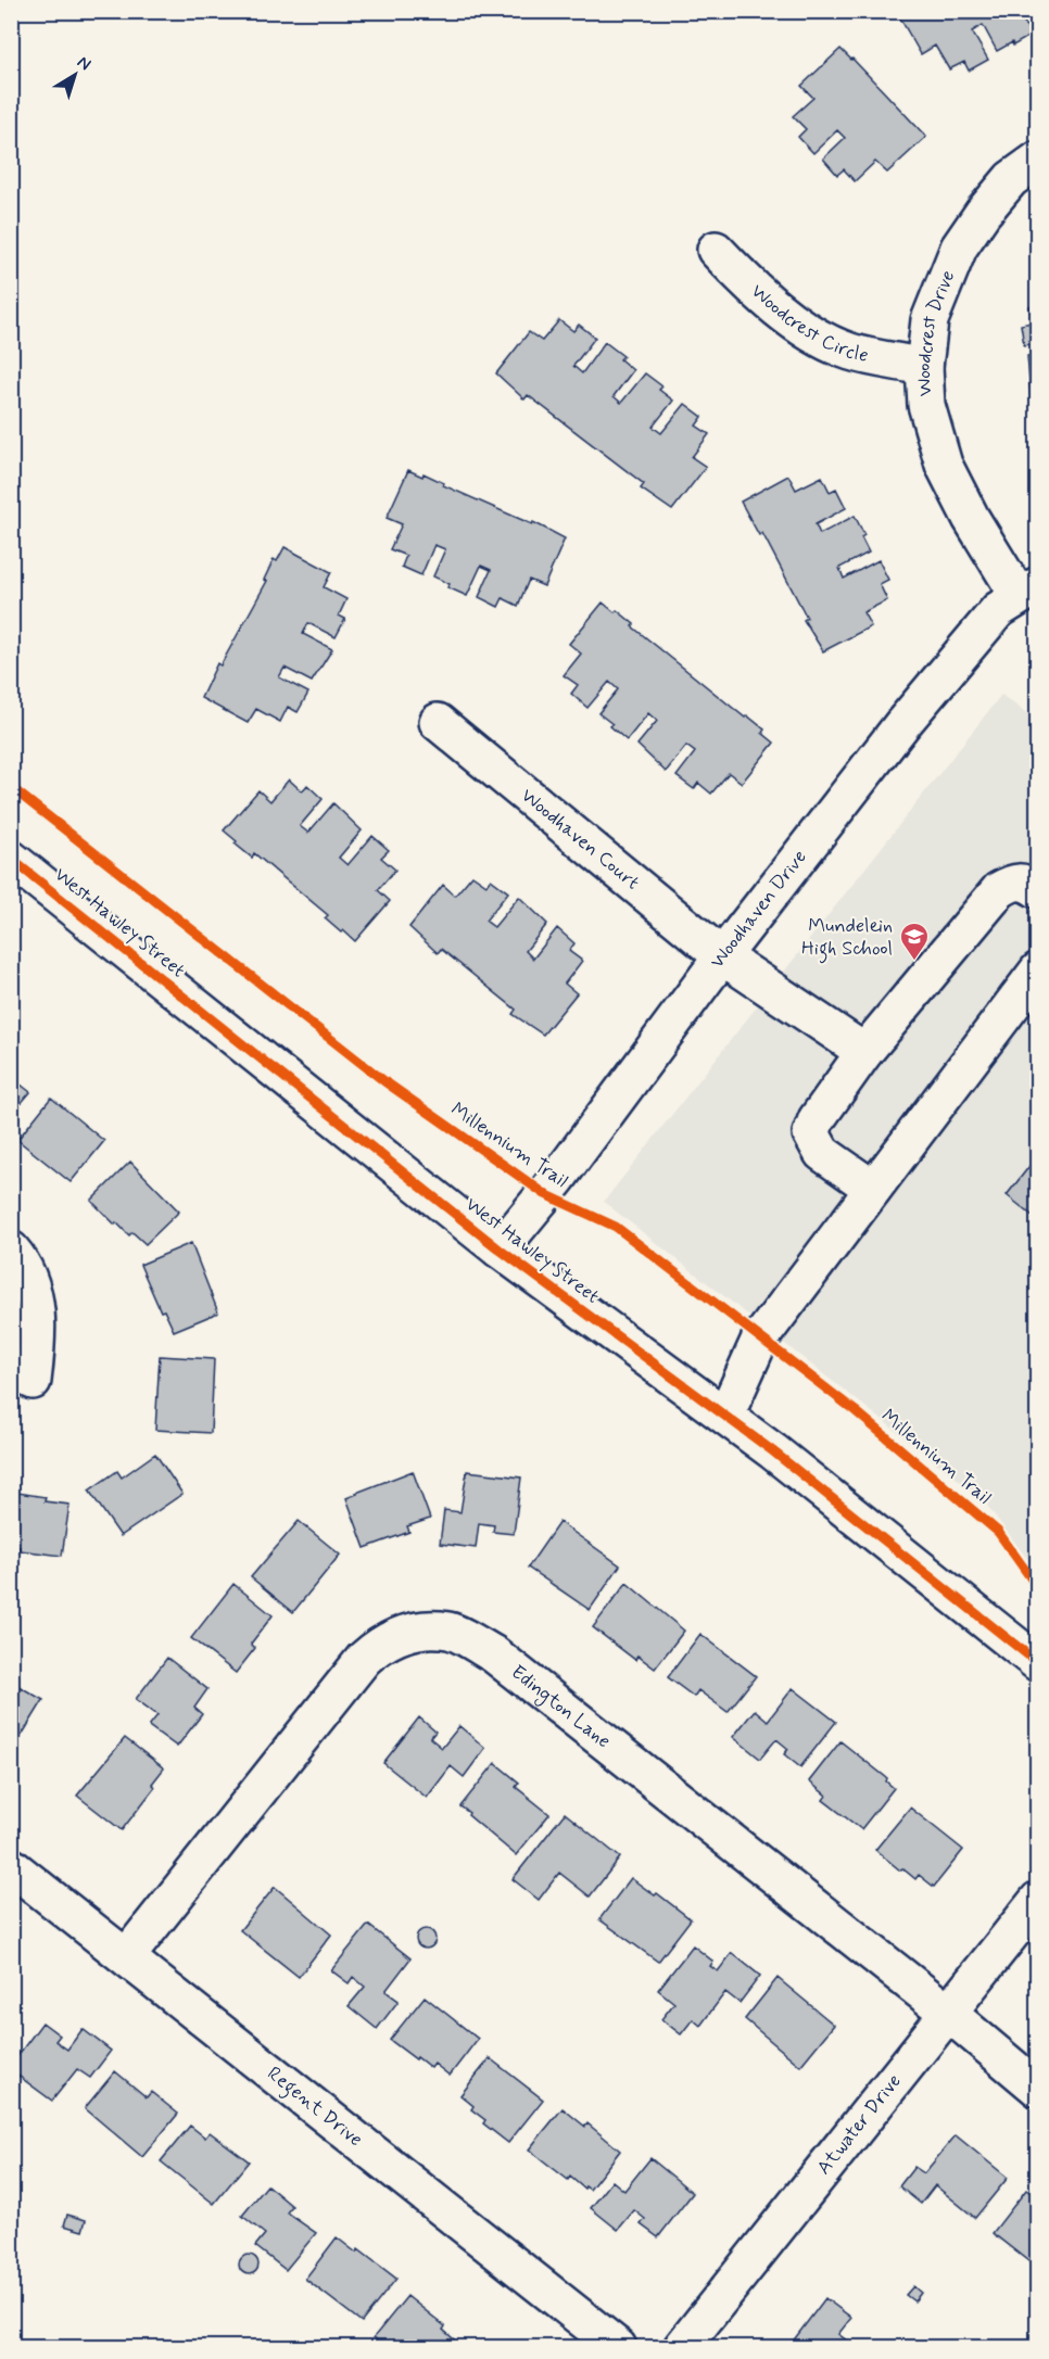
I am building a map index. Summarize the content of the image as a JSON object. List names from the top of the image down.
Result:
{
  "streets": {
    "street": [
      "Woodcrest Circle",
      "Woodcrest Drive",
      "Woodhaven Court",
      "Woodhaven Drive",
      "West Hawley Street",
      "Edington Lane",
      "Regent Drive",
      "Atwater Drive"
    ],
    "cycle path": ["Millennium Trail"]
  },
  "crossings": [
    ["Woodcrest Circle", "Woodcrest Drive"],
    ["Woodcrest Drive", "Woodhaven Drive"],
    ["Woodhaven Court", "Woodhaven Drive"],
    ["Woodhaven Drive", "West Hawley Street"],
    ["Edington Lane", "Regent Drive"],
    ["Edington Lane", "Atwater Drive"]
  ],
  "places": {
    "school or university": ["Mundelein High School"]
  },
  "north": "top right"
}
